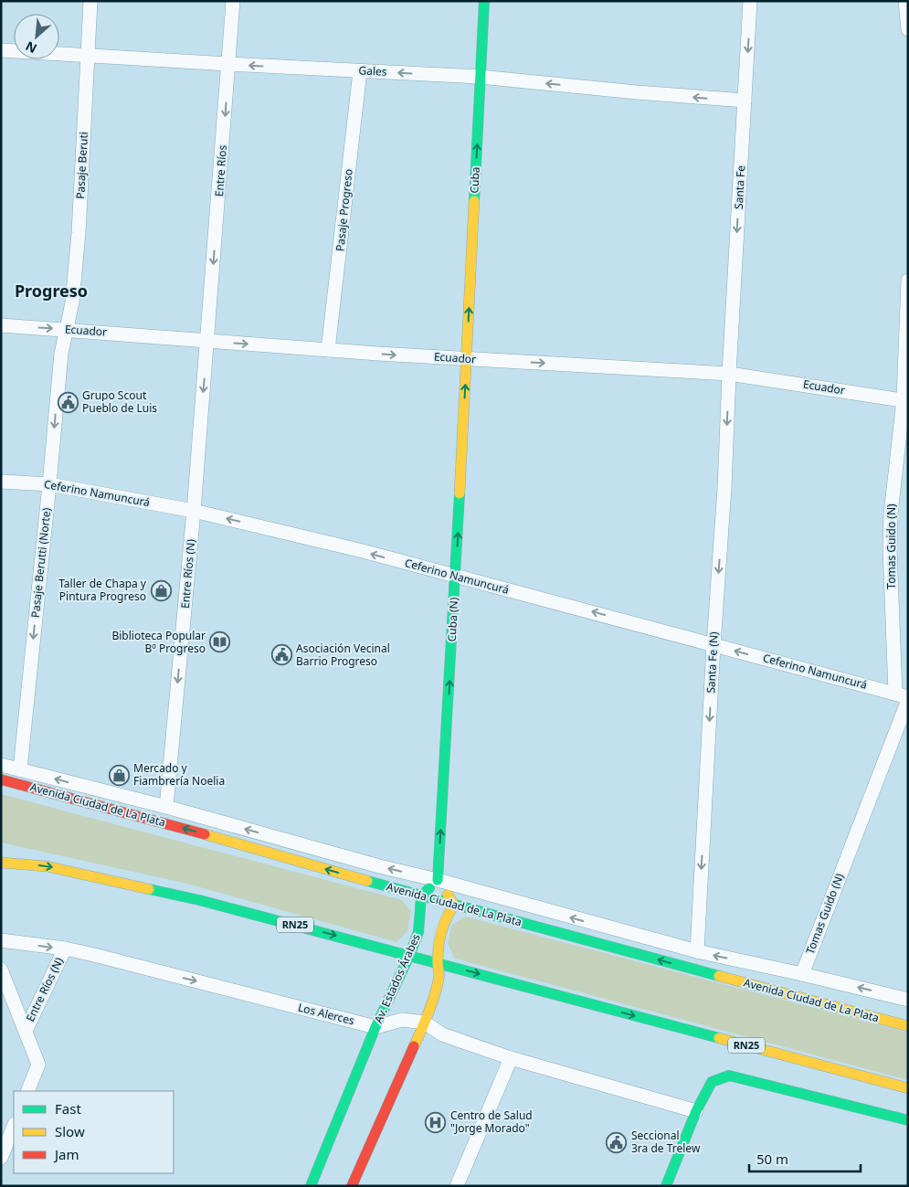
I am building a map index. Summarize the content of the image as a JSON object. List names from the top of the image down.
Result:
{
  "streets": {
    "main road": [
      "Cuba",
      "Cuba (N)",
      "Avenida Ciudad de La Plata",
      "RN25",
      "Av. Estados Árabes"
    ],
    "street": [
      "Gales",
      "Pasaje Beruti",
      "Entre Ríos",
      "Santa Fe",
      "Pasaje Progreso",
      "Ecuador",
      "Ceferino Namuncurá",
      "Tomas Guido (N)",
      "Pasaje Berutti (Norte)",
      "Entre Ríos (N)",
      "Santa Fe (N)",
      "Los Alerces"
    ]
  },
  "crossings": [
    ["Gales", "Pasaje Beruti"],
    ["Gales", "Entre Ríos"],
    ["Gales", "Cuba"],
    ["Gales", "Santa Fe"],
    ["Gales", "Pasaje Progreso"],
    ["Pasaje Beruti", "Ecuador"],
    ["Pasaje Beruti", "Pasaje Berutti (Norte)"],
    ["Entre Ríos", "Ecuador"],
    ["Entre Ríos", "Entre Ríos (N)"],
    ["Cuba", "Ecuador"],
    ["Cuba", "Cuba (N)"],
    ["Santa Fe", "Ecuador"],
    ["Santa Fe", "Santa Fe (N)"],
    ["Pasaje Progreso", "Ecuador"],
    ["Ecuador", "Tomas Guido (N)"],
    ["Ecuador", "Pasaje Berutti (Norte)"],
    ["Ecuador", "Entre Ríos (N)"],
    ["Ecuador", "Cuba (N)"],
    ["Ecuador", "Santa Fe (N)"],
    ["Ceferino Namuncurá", "Tomas Guido (N)"],
    ["Ceferino Namuncurá", "Pasaje Berutti (Norte)"],
    ["Ceferino Namuncurá", "Entre Ríos (N)"],
    ["Ceferino Namuncurá", "Cuba (N)"],
    ["Ceferino Namuncurá", "Santa Fe (N)"],
    ["Tomas Guido (N)", "Avenida Ciudad de La Plata"],
    ["Pasaje Berutti (Norte)", "Avenida Ciudad de La Plata"],
    ["Entre Ríos (N)", "Avenida Ciudad de La Plata"],
    ["Entre Ríos (N)", "Los Alerces"],
    ["Cuba (N)", "Avenida Ciudad de La Plata"],
    ["Santa Fe (N)", "Avenida Ciudad de La Plata"],
    ["Avenida Ciudad de La Plata", "Av. Estados Árabes"],
    ["RN25", "Av. Estados Árabes"],
    ["Av. Estados Árabes", "Los Alerces"]
  ],
  "one_way": [
    "Gales",
    "Entre Ríos",
    "Cuba",
    "Santa Fe",
    "Ecuador",
    "Ceferino Namuncurá",
    "Pasaje Berutti (Norte)",
    "Entre Ríos (N)",
    "Cuba (N)",
    "Santa Fe (N)",
    "Avenida Ciudad de La Plata",
    "Los Alerces"
  ],
  "districts": ["Progreso"],
  "places": {
    "public building": ["Grupo Scout Pueblo de Luis", "Asociación Vecinal Barrio Progreso", "Seccional 3ra de Trelew"],
    "shop": ["Taller de Chapa y Pintura Progreso", "Mercado y Fiambrería Noelia"],
    "library": ["Biblioteca Popular Bº Progreso"],
    "hospital": ["Centro de Salud \"Jorge Morado\""]
  },
  "legend": ["Fast", "Slow", "Jam"],
  "scale_bar": "50 m",
  "north": "bottom left"
}
